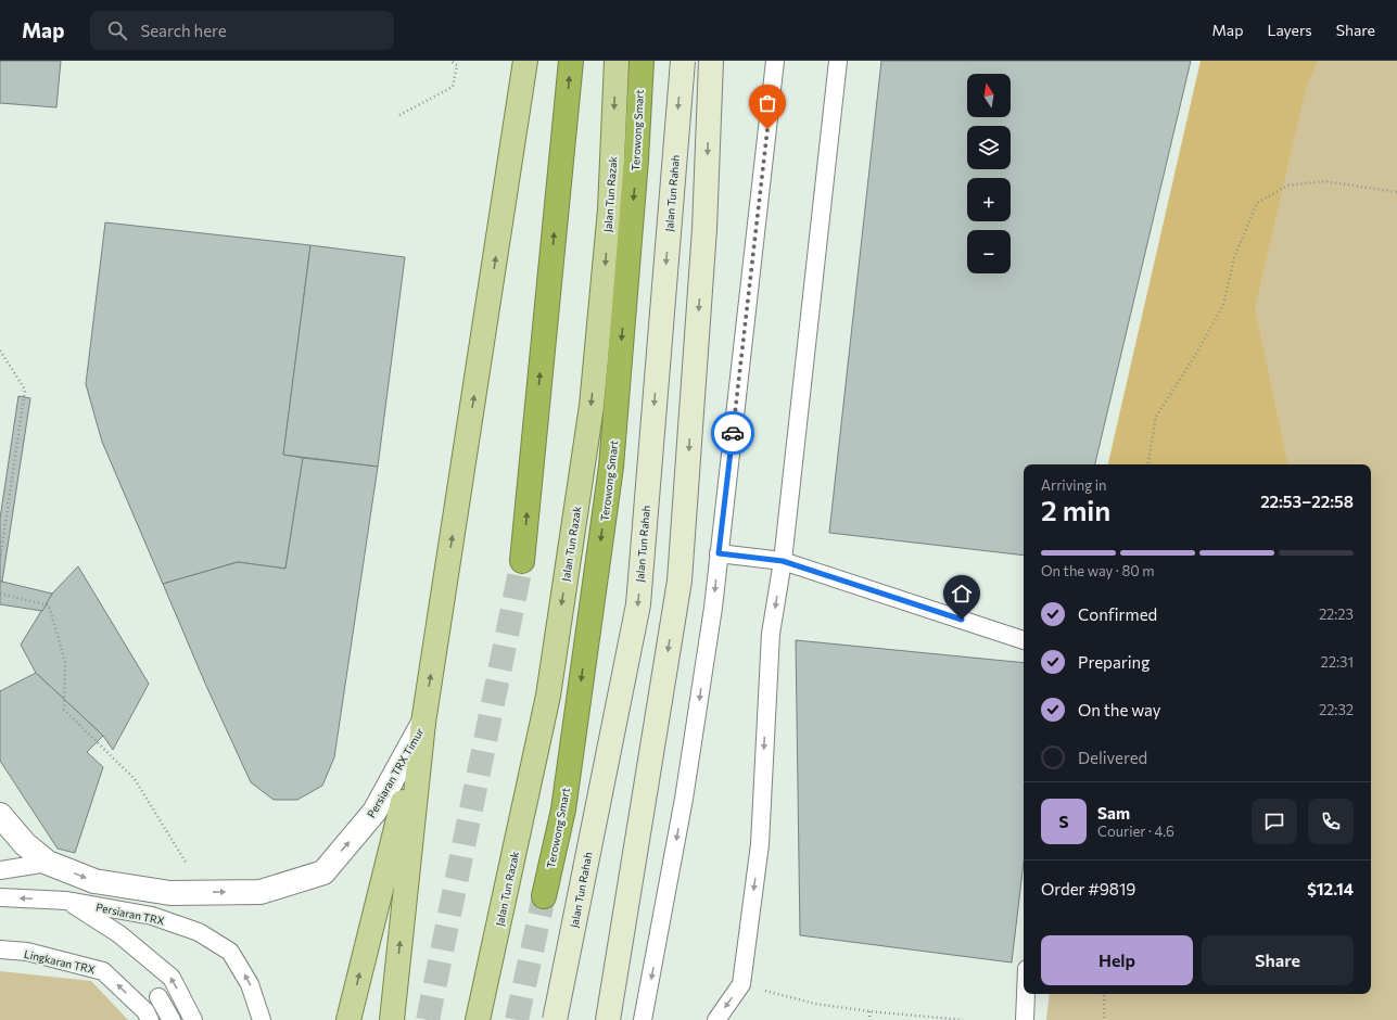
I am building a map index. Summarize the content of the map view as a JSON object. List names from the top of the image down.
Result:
{
  "streets": {
    "highway": ["Terowong Smart"],
    "main road": ["Jalan Tun Rahah", "Jalan Tun Razak"],
    "street": ["Persiaran TRX Timur"],
    "lane": ["Persiaran TRX", "Lingkaran TRX"]
  },
  "one_way": ["Persiaran TRX Timur"],
  "north": "top",
  "page": {
    "header": "Map",
    "search": "Search here",
    "nav": ["Map", "Layers", "Share"],
    "map_buttons": ["+", "−"],
    "heading": ["2 min", "Arriving in", "22:53–22:58"],
    "panel": [
      "Sam",
      "Courier · 4.6",
      "Order #9819",
      "$12.14"
    ],
    "bar": "On the way · 80 m",
    "list": [
      ["Confirmed", "22:23"],
      ["Preparing", "22:31"],
      ["On the way", "22:32"],
      "Delivered"
    ],
    "round": "S",
    "buttons": ["Help", "Share"]
  }
}
